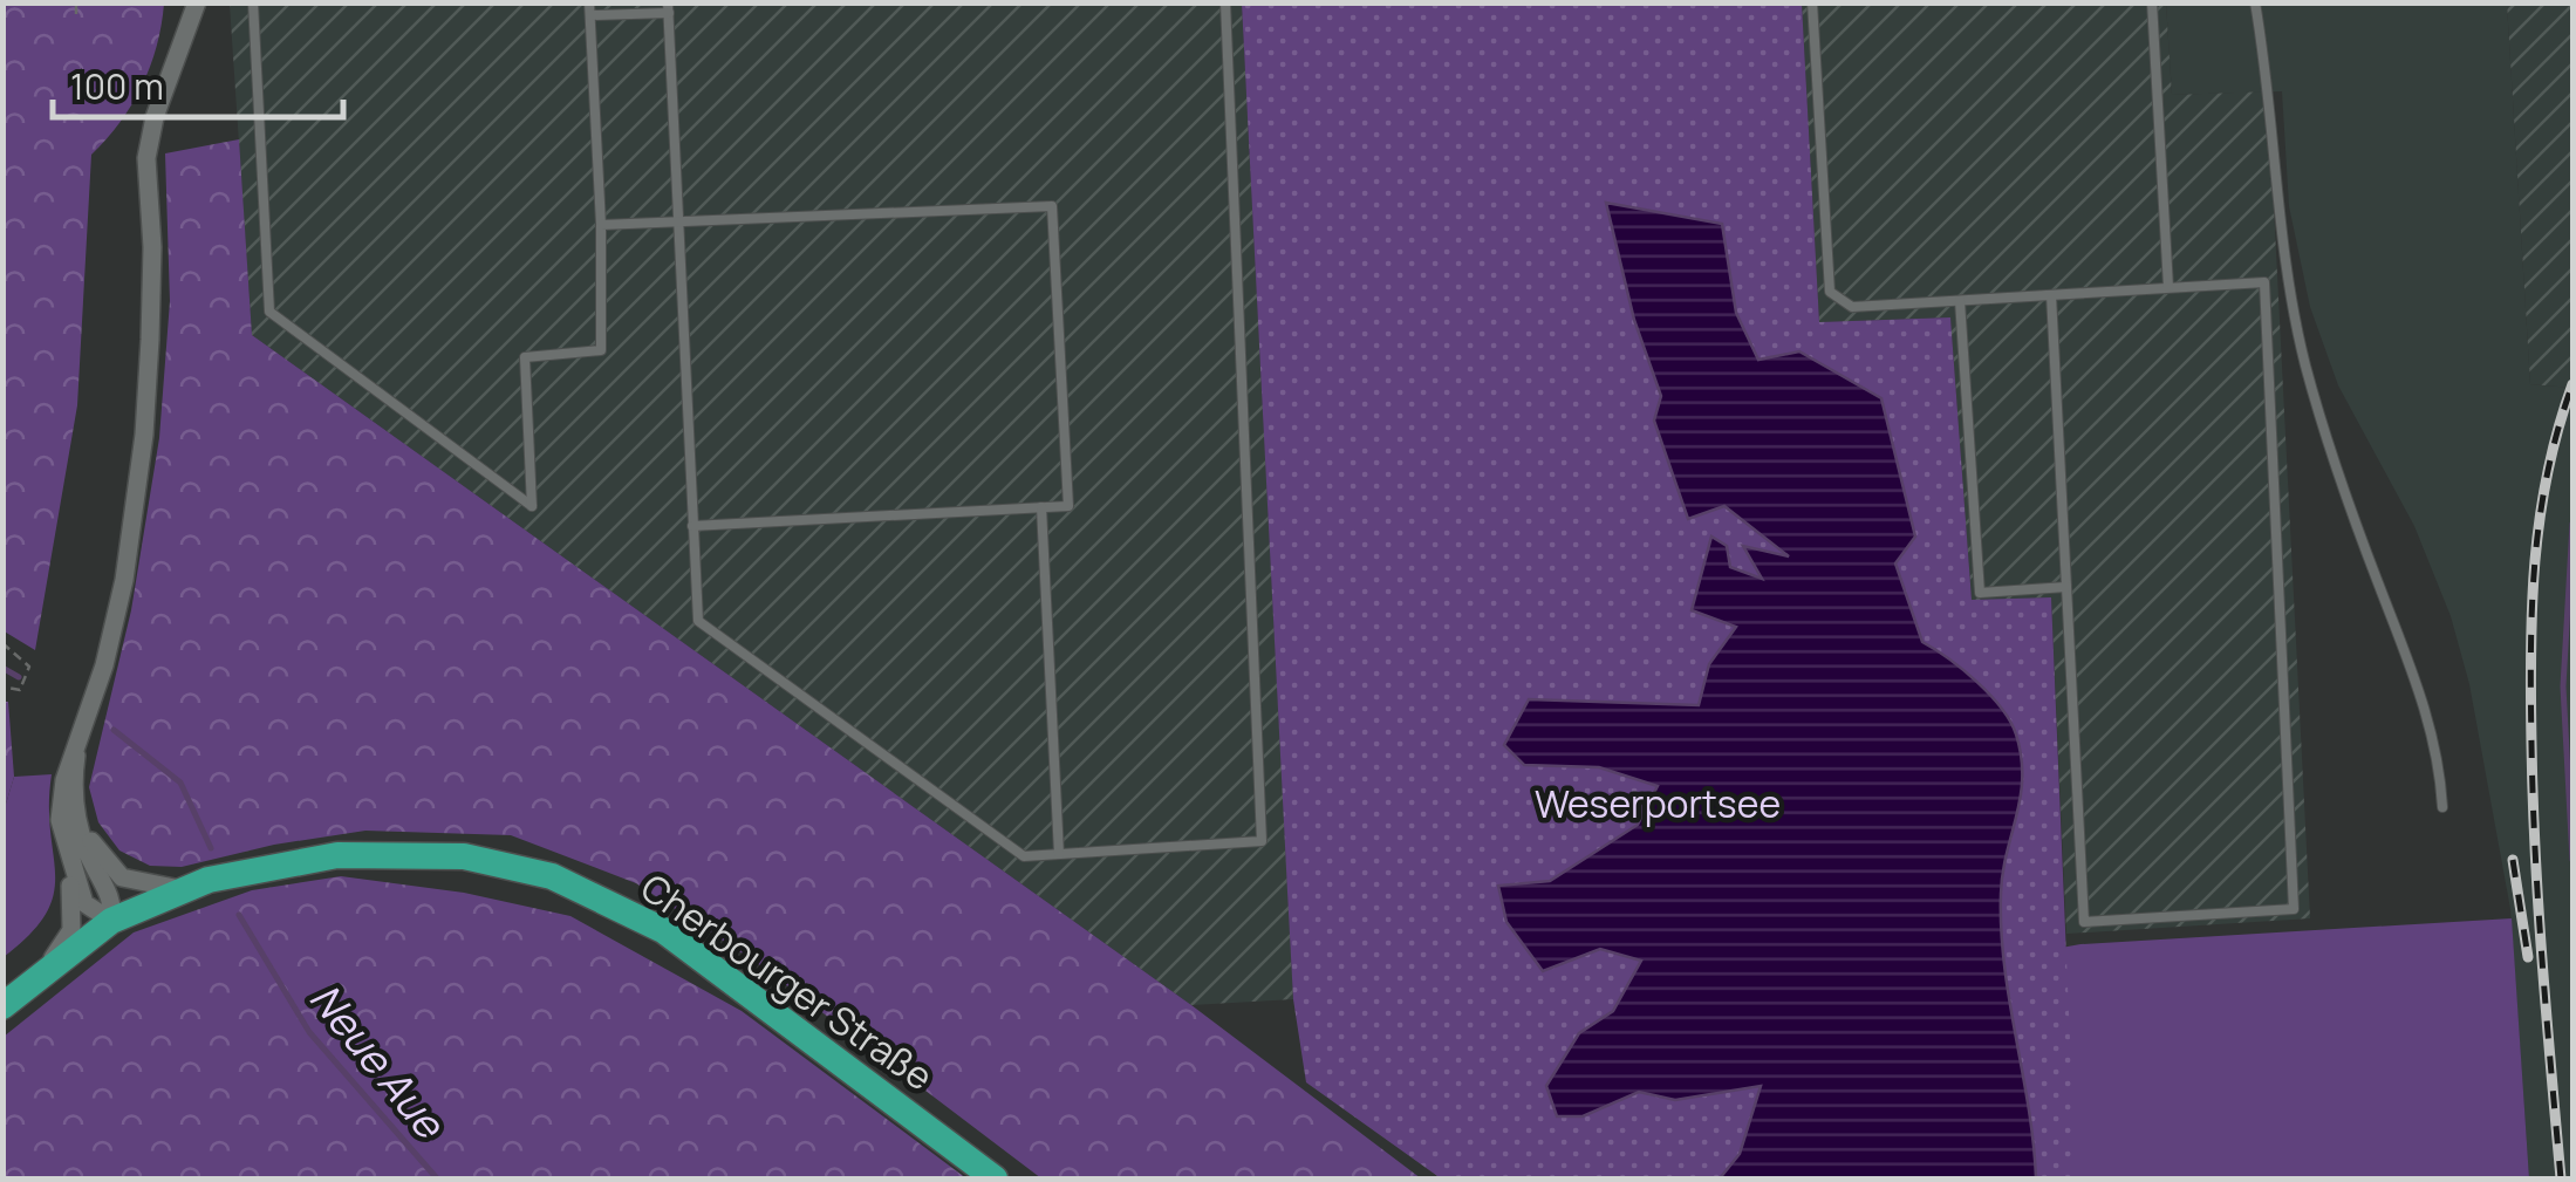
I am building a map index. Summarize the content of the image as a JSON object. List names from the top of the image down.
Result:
{
  "streets": {
    "main road": ["Cherbourger Straße"]
  },
  "water": ["Neue Aue"],
  "parks": ["Weserportsee"],
  "scale_bar": "100 m"
}
